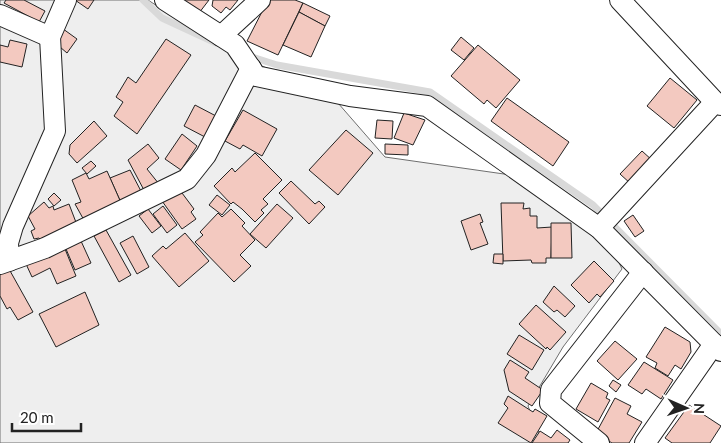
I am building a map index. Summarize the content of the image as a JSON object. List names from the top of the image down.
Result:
{
  "scale_bar": "20 m",
  "north": "right"
}
